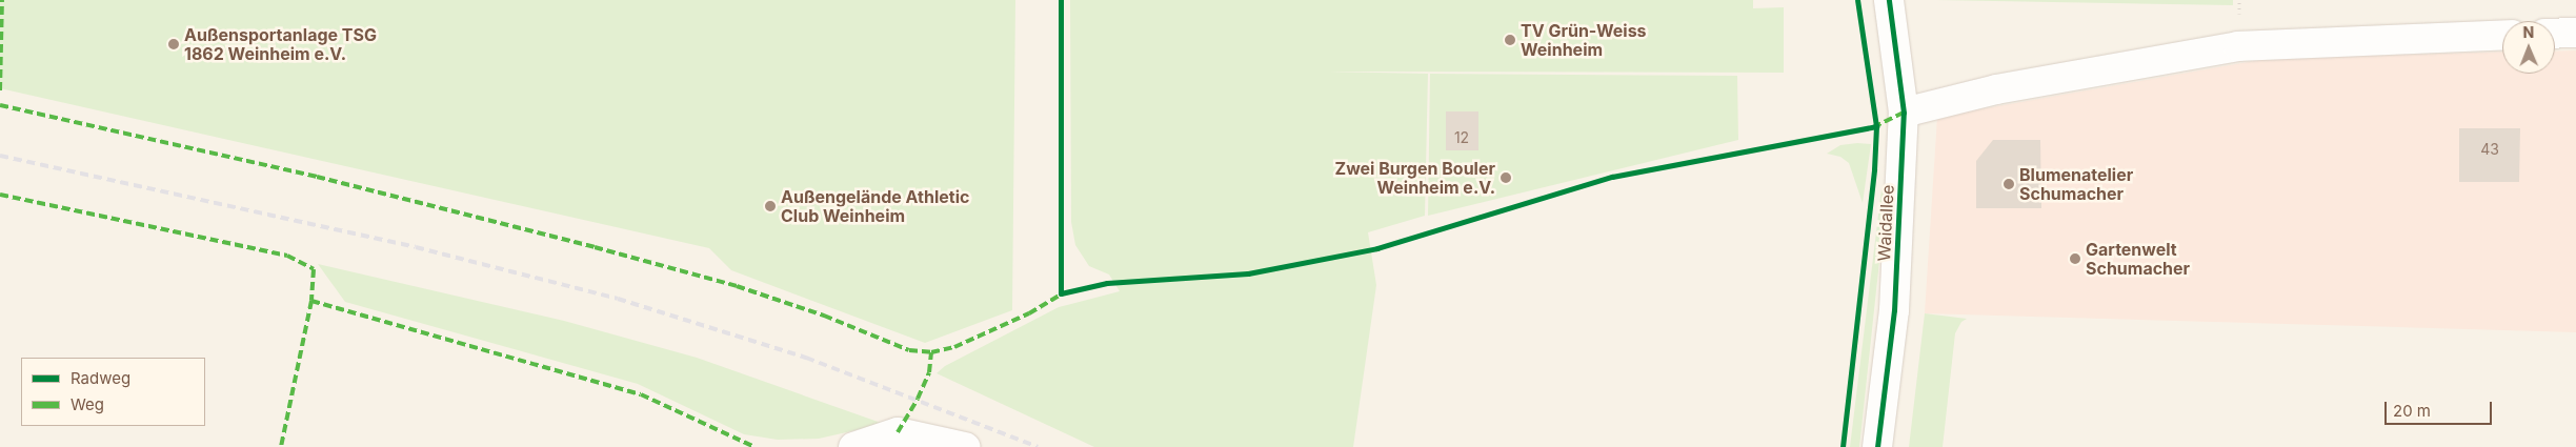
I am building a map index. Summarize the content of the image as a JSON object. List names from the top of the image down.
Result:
{
  "streets": {
    "street": ["Waidallee"]
  },
  "places": [
    "TV Grün-Weiss Weinheim",
    "Außensportanlage TSG 1862 Weinheim e.V.",
    "Zwei Burgen Bouler Weinheim e.V.",
    "Blumenatelier Schumacher",
    "Außengelände Athletic Club Weinheim",
    "Gartenwelt Schumacher"
  ],
  "house_numbers": ["12", "43"],
  "legend": ["Radweg", "Weg"],
  "scale_bar": "20 m",
  "north": "top"
}
